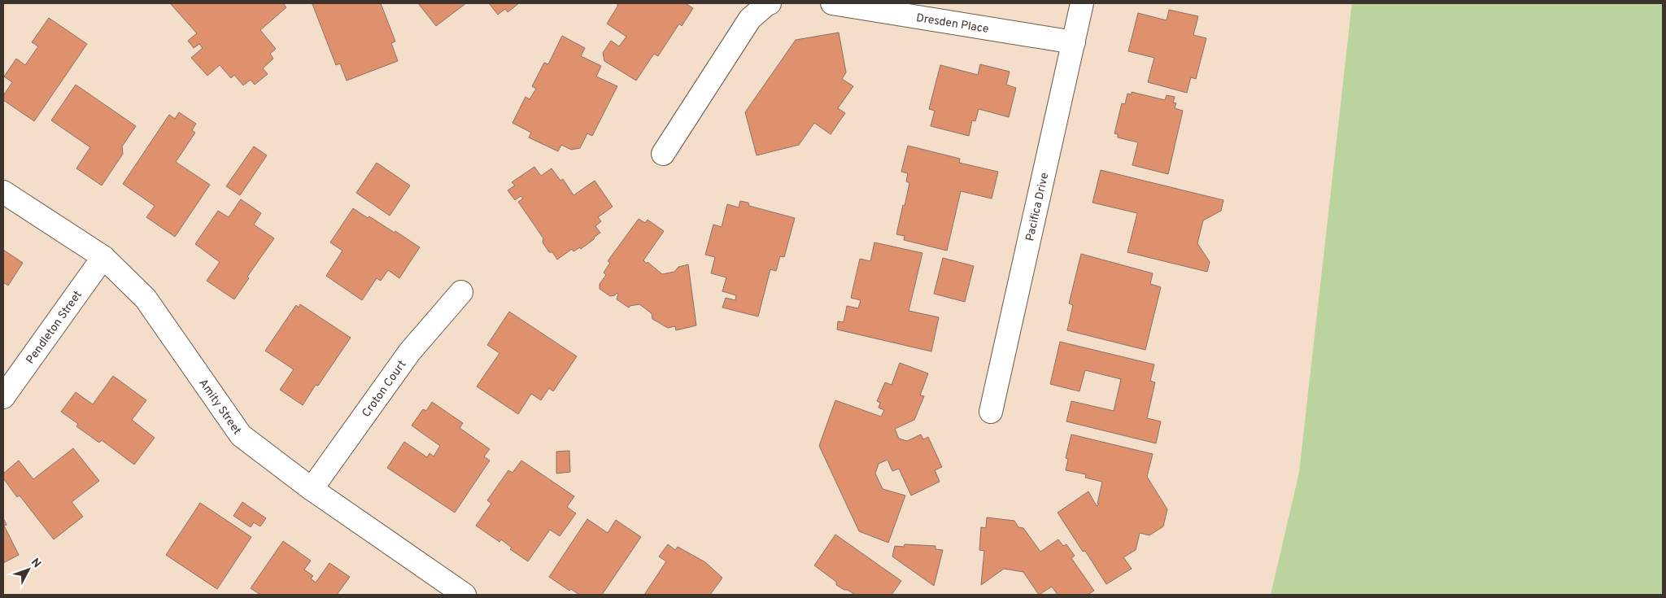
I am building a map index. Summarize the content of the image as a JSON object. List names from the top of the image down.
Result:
{
  "streets": {
    "street": [
      "Dresden Place",
      "Pacifica Drive",
      "Pendleton Street",
      "Croton Court",
      "Amity Street"
    ]
  },
  "crossings": [
    ["Dresden Place", "Pacifica Drive"],
    ["Pendleton Street", "Amity Street"],
    ["Croton Court", "Amity Street"]
  ],
  "north": "top right"
}
